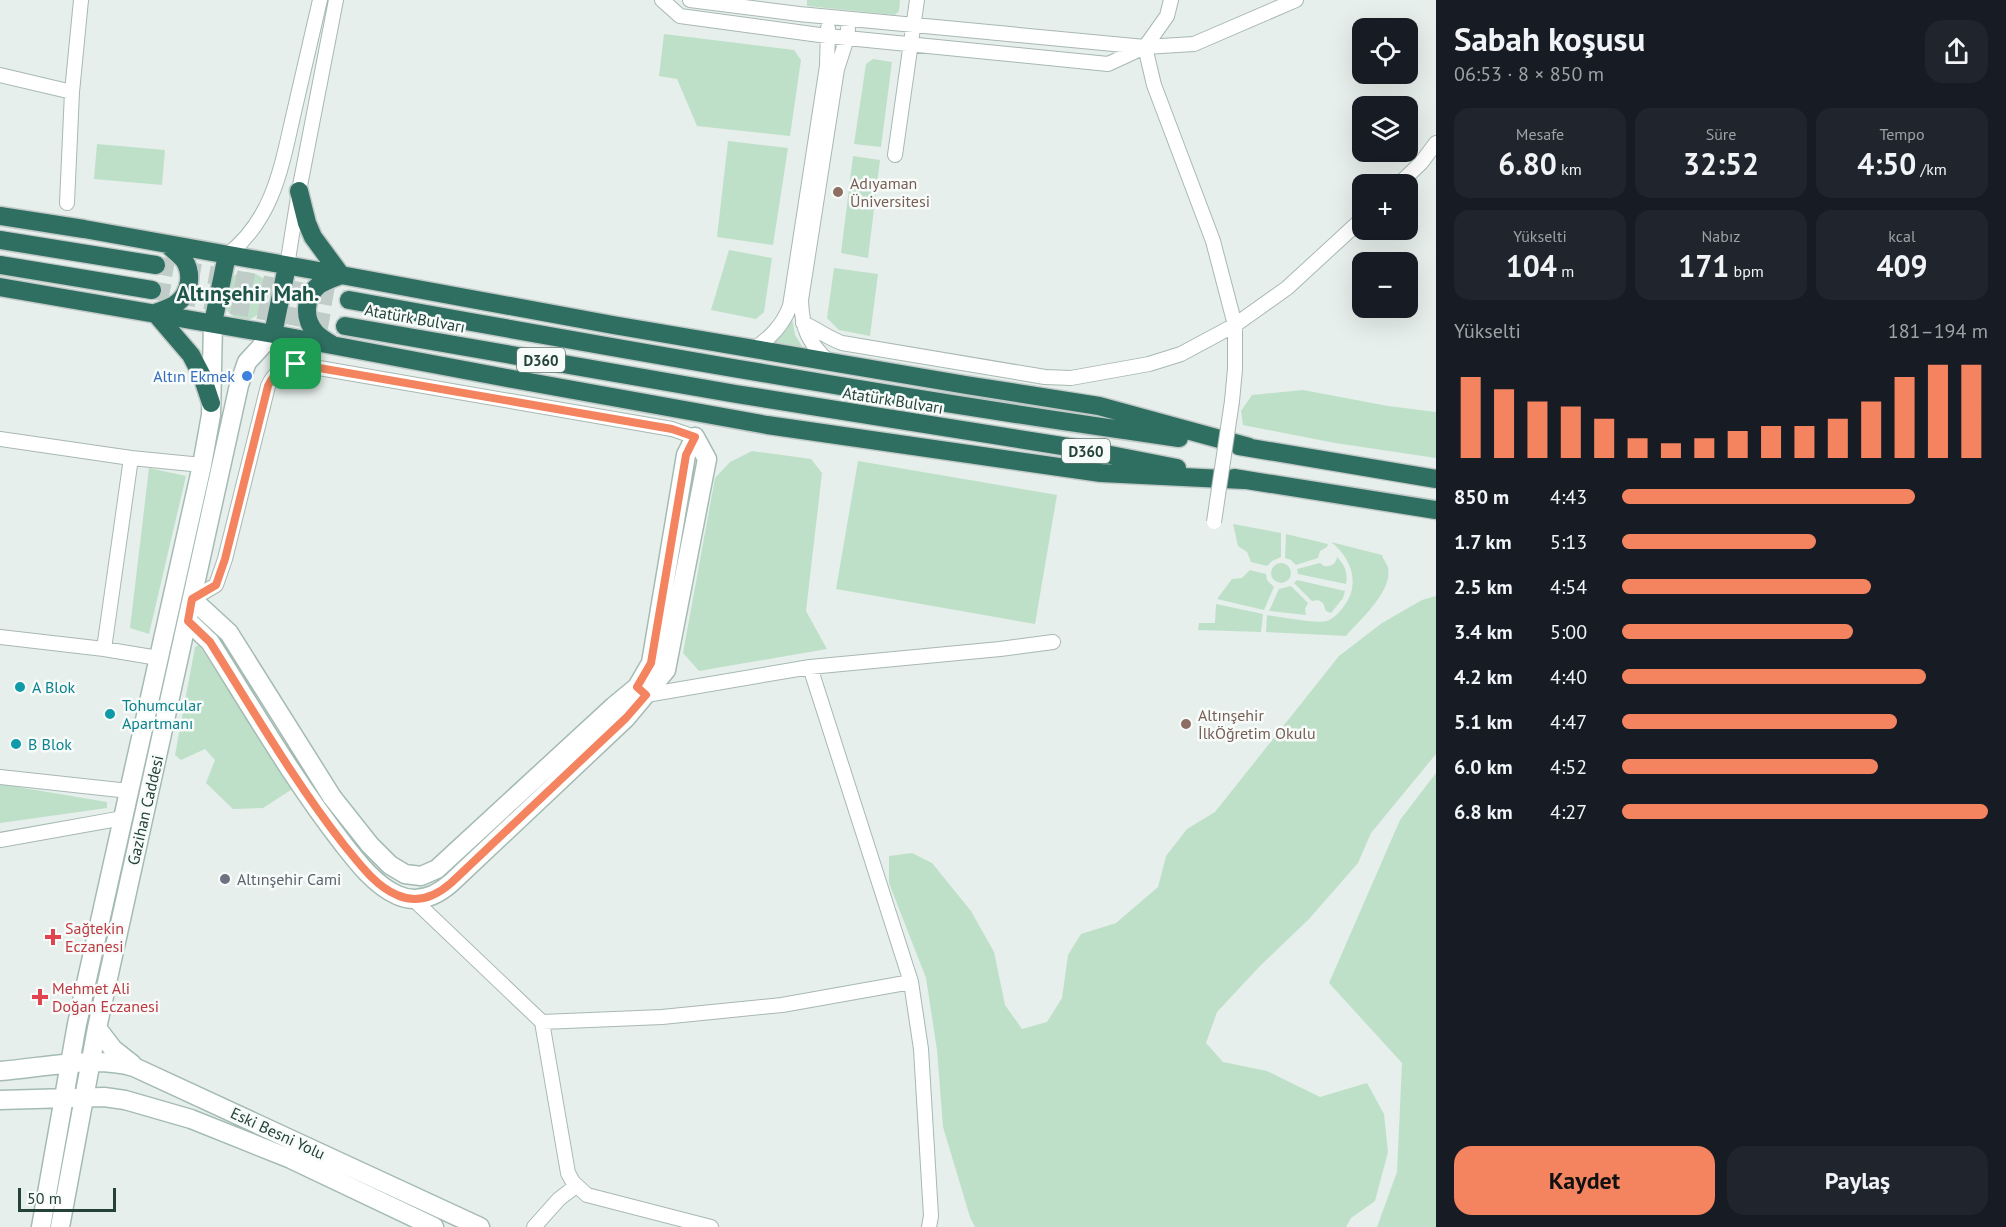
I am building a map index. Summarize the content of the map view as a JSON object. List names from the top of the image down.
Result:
{
  "streets": {
    "highway": ["Atatürk Bulvarı", "D360"],
    "main road": ["Gazihan Caddesi", "Eski Besni Yolu"]
  },
  "crossings": [
    ["Gazihan Caddesi", "Eski Besni Yolu"]
  ],
  "districts": ["Altınşehir Mah."],
  "places": {
    "other": [
      "Adıyaman Üniversitesi",
      "Altın Ekmek",
      "A Blok",
      "Tohumcular Apartmanı",
      "Altınşehir İlkÖğretim Okulu",
      "B Blok",
      "Altınşehir Cami"
    ],
    "health": ["Sağtekin Eczanesi", "Mehmet Ali Doğan Eczanesi"]
  },
  "scale_bar": "50 m",
  "page": {
    "heading": ["Sabah koşusu", "06:53 · 8 × 850 m"],
    "map_buttons": ["+", "−"],
    "stats": [
      ["Mesafe", "6.80 km"],
      ["Süre", "32:52"],
      ["Tempo", "4:50 /km"],
      ["Yükselti", "104 m"],
      ["Nabız", "171 bpm"],
      ["kcal", "409"]
    ],
    "chart": ["Yükselti", "181–194 m"],
    "list": [
      {
        "name": "850 m",
        "note": "4:43"
      },
      {
        "name": "1.7 km",
        "note": "5:13"
      },
      {
        "name": "2.5 km",
        "note": "4:54"
      },
      {
        "name": "3.4 km",
        "note": "5:00"
      },
      {
        "name": "4.2 km",
        "note": "4:40"
      },
      {
        "name": "5.1 km",
        "note": "4:47"
      },
      {
        "name": "6.0 km",
        "note": "4:52"
      },
      {
        "name": "6.8 km",
        "note": "4:27"
      }
    ],
    "buttons": ["Kaydet", "Paylaş"],
    "scale": "50 m"
  }
}
